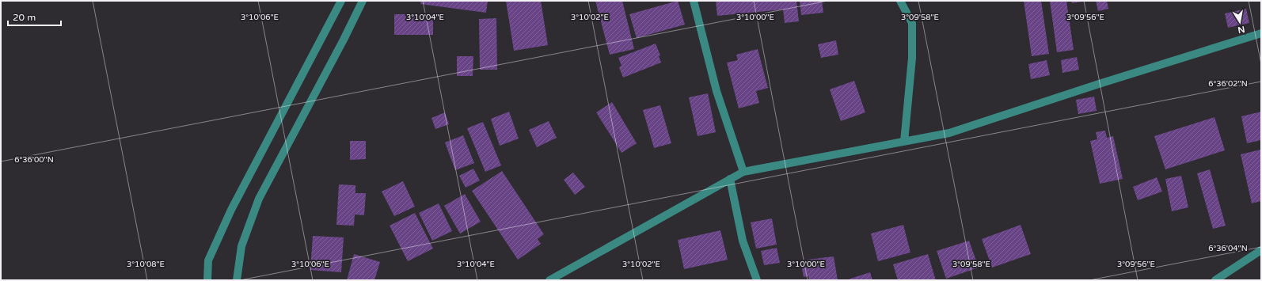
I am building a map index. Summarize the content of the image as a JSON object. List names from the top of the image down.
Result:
{
  "scale_bar": "20 m",
  "north": "bottom",
  "coordinates": [
    "3°10'06\"E",
    "3°10'04\"E",
    "3°10'02\"E",
    "3°10'00\"E",
    "3°09'58\"E",
    "3°09'56\"E",
    "6°36'02\"N",
    "6°36'00\"N",
    "6°36'04\"N",
    "3°10'08\"E"
  ]
}
